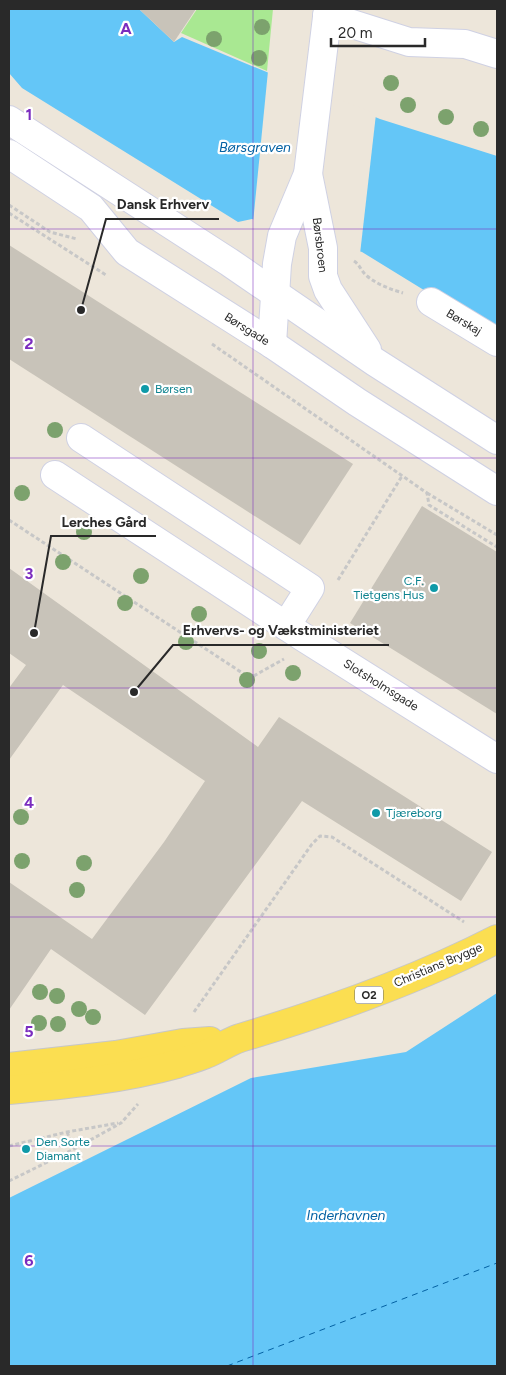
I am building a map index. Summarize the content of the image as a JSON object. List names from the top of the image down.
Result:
{
  "streets": {
    "main road": ["Christians Brygge", "O2"],
    "street": [
      "Børsbroen",
      "Børskaj",
      "Børsgade",
      "Slotsholmsgade"
    ]
  },
  "crossings": [
    ["Børsbroen", "Børsgade"]
  ],
  "water": ["Børsgraven", "Inderhavnen"],
  "places": [
    "Dansk Erhverv",
    "Børsen",
    "C.F. Tietgens Hus",
    "Lerches Gård",
    "Erhvervs- og Vækstministeriet",
    "Tjæreborg",
    "Den Sorte Diamant"
  ],
  "scale_bar": "20 m",
  "grid": {
    "columns": ["A"],
    "rows": [
      "1",
      "2",
      "3",
      "4",
      "5",
      "6"
    ]
  }
}
